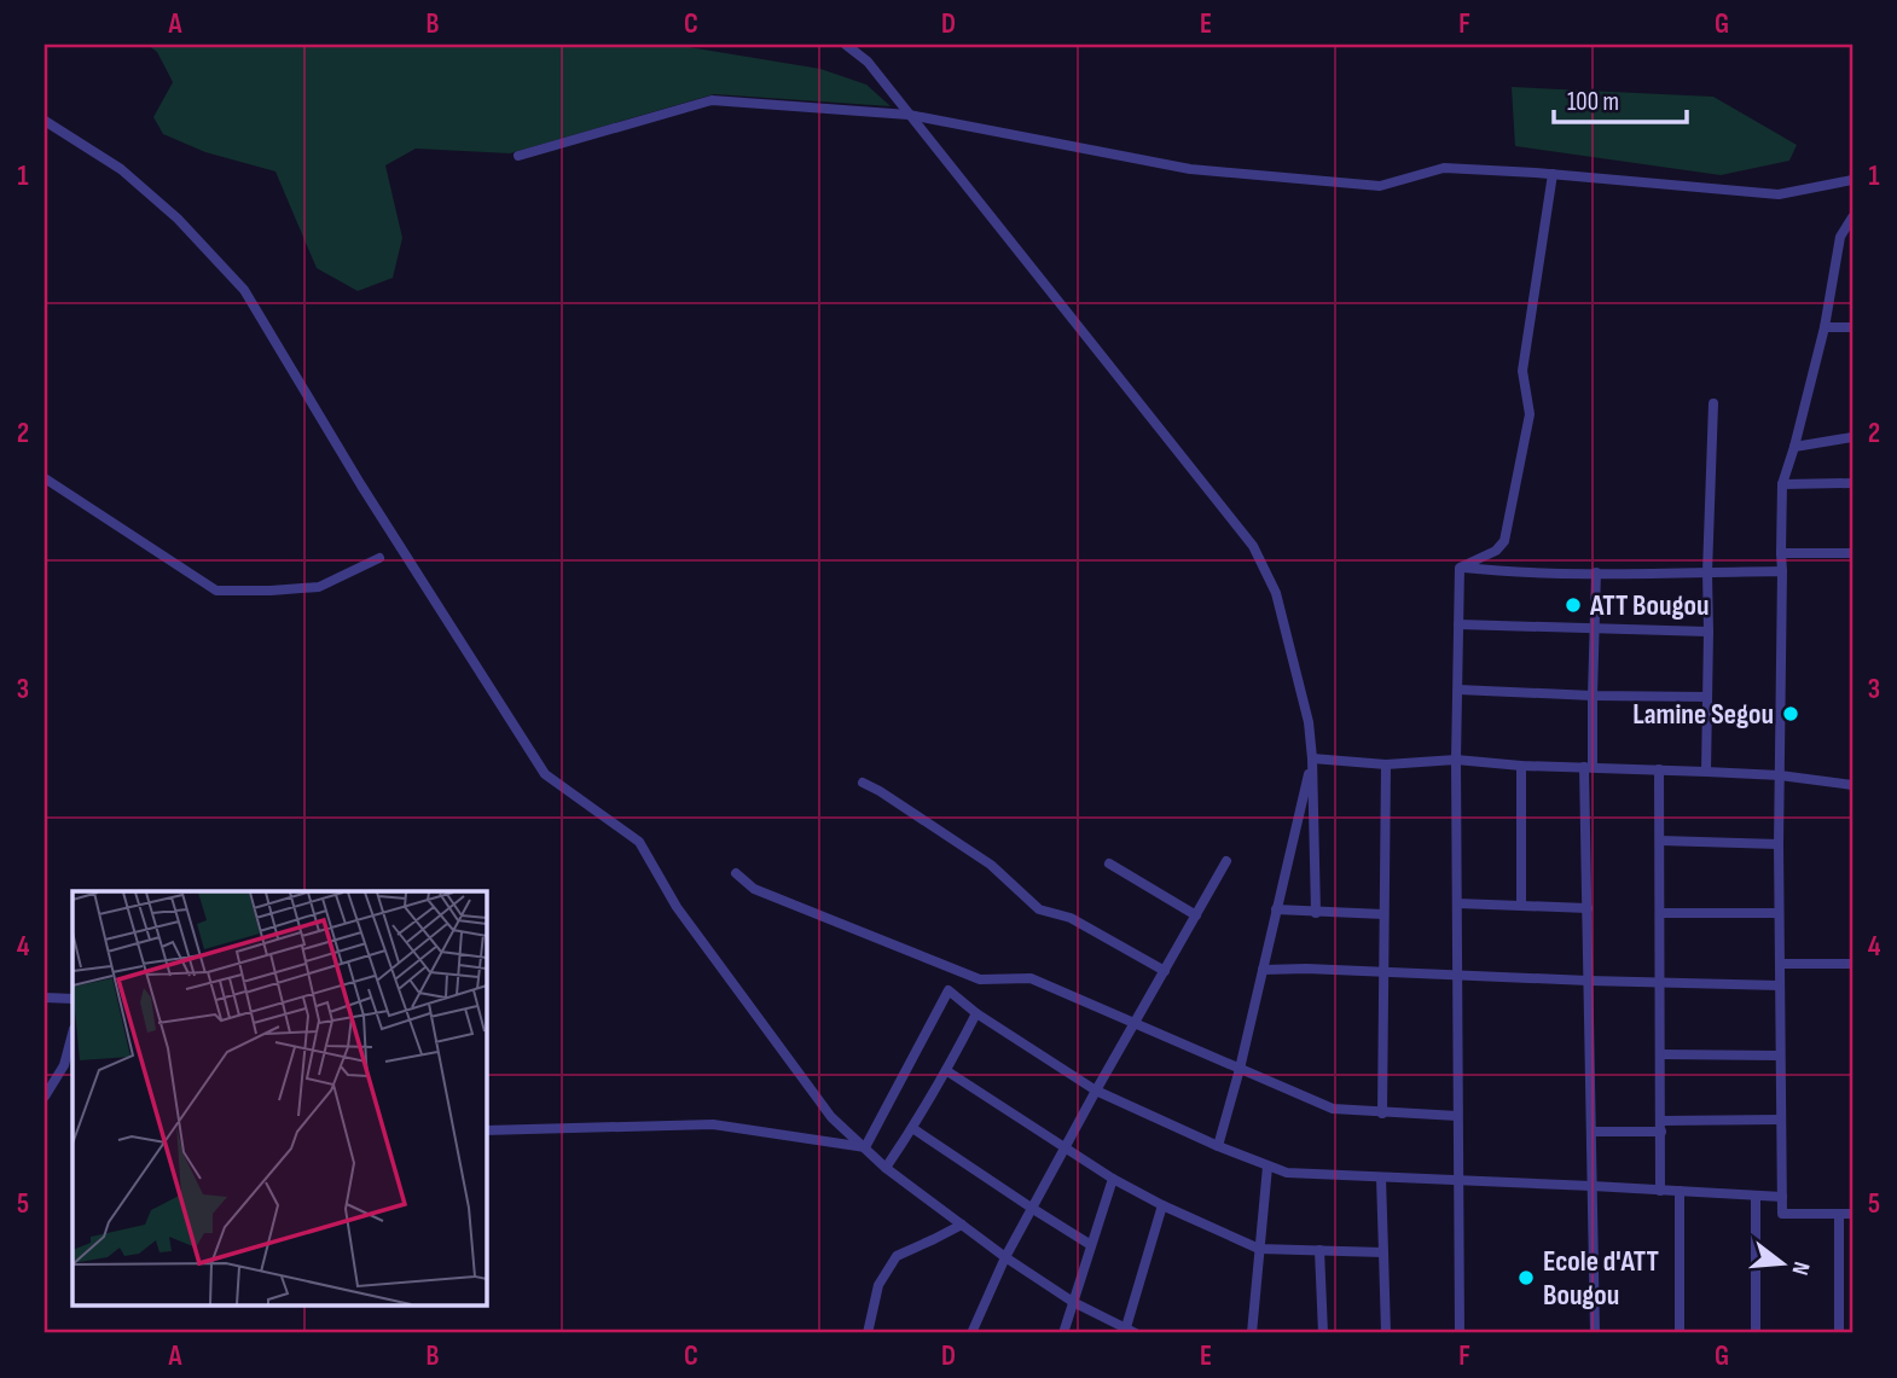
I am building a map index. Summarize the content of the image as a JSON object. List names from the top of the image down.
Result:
{
  "places": ["ATT Bougou", "Lamine Segou", "Ecole d'ATT Bougou"],
  "scale_bar": "100 m",
  "north": "right",
  "grid": {
    "columns": [
      "A",
      "B",
      "C",
      "D",
      "E",
      "F",
      "G"
    ],
    "rows": [
      "1",
      "2",
      "3",
      "4",
      "5"
    ]
  }
}
